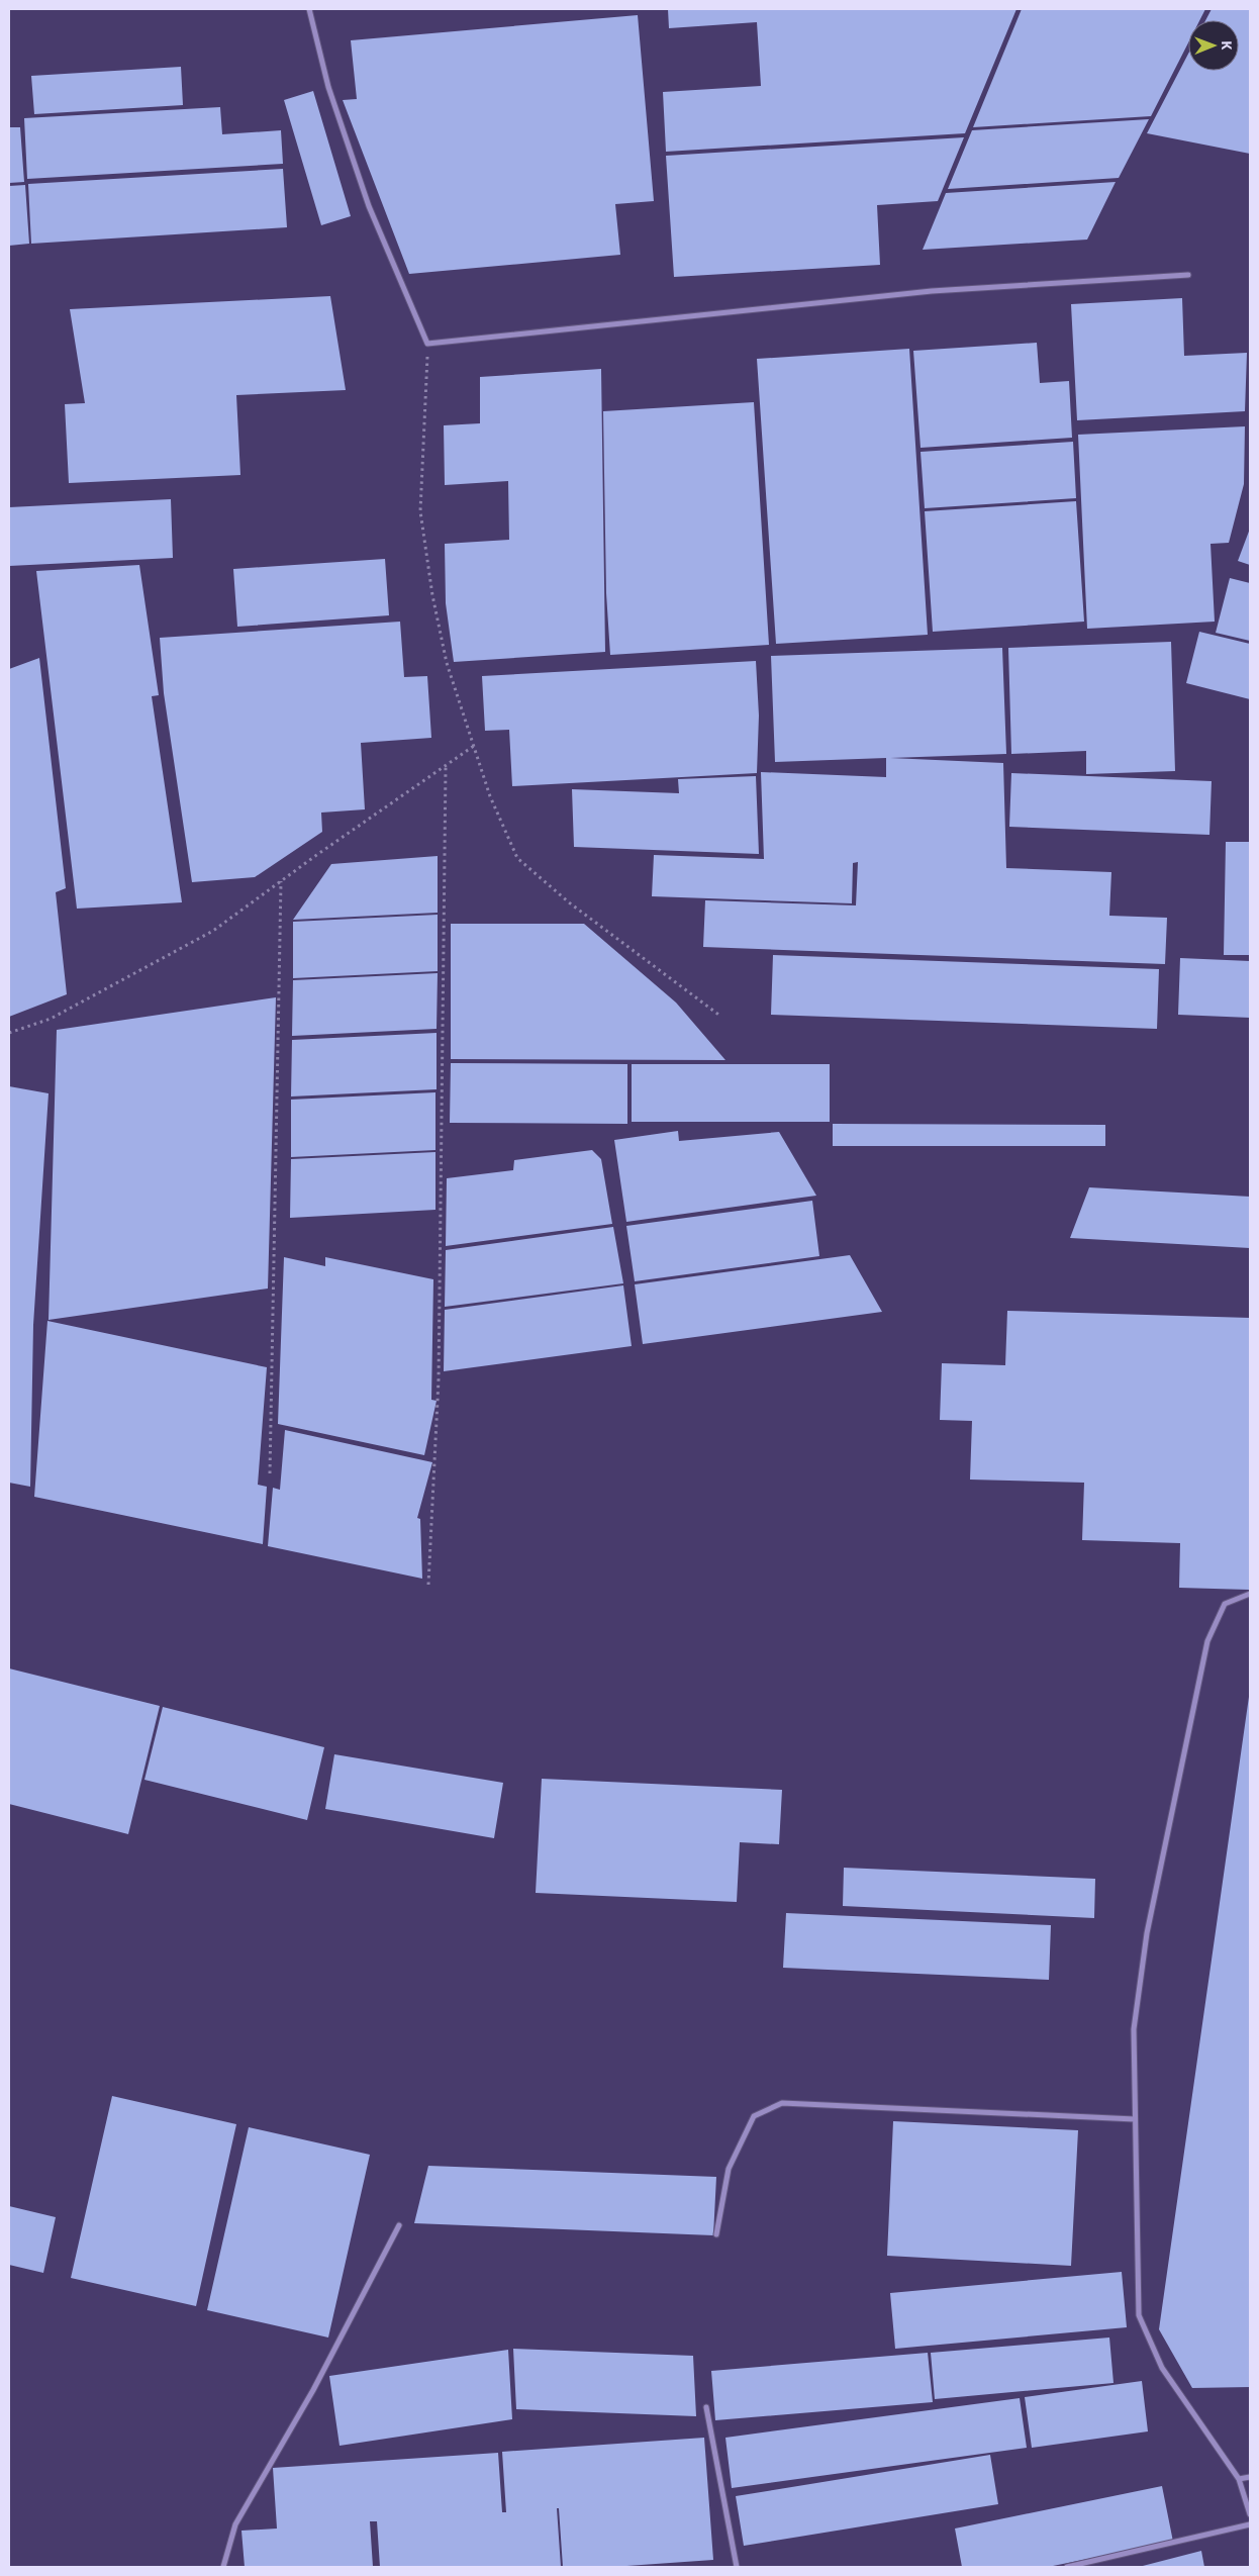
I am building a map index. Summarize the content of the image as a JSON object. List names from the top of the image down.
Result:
{
  "north": "right"
}
